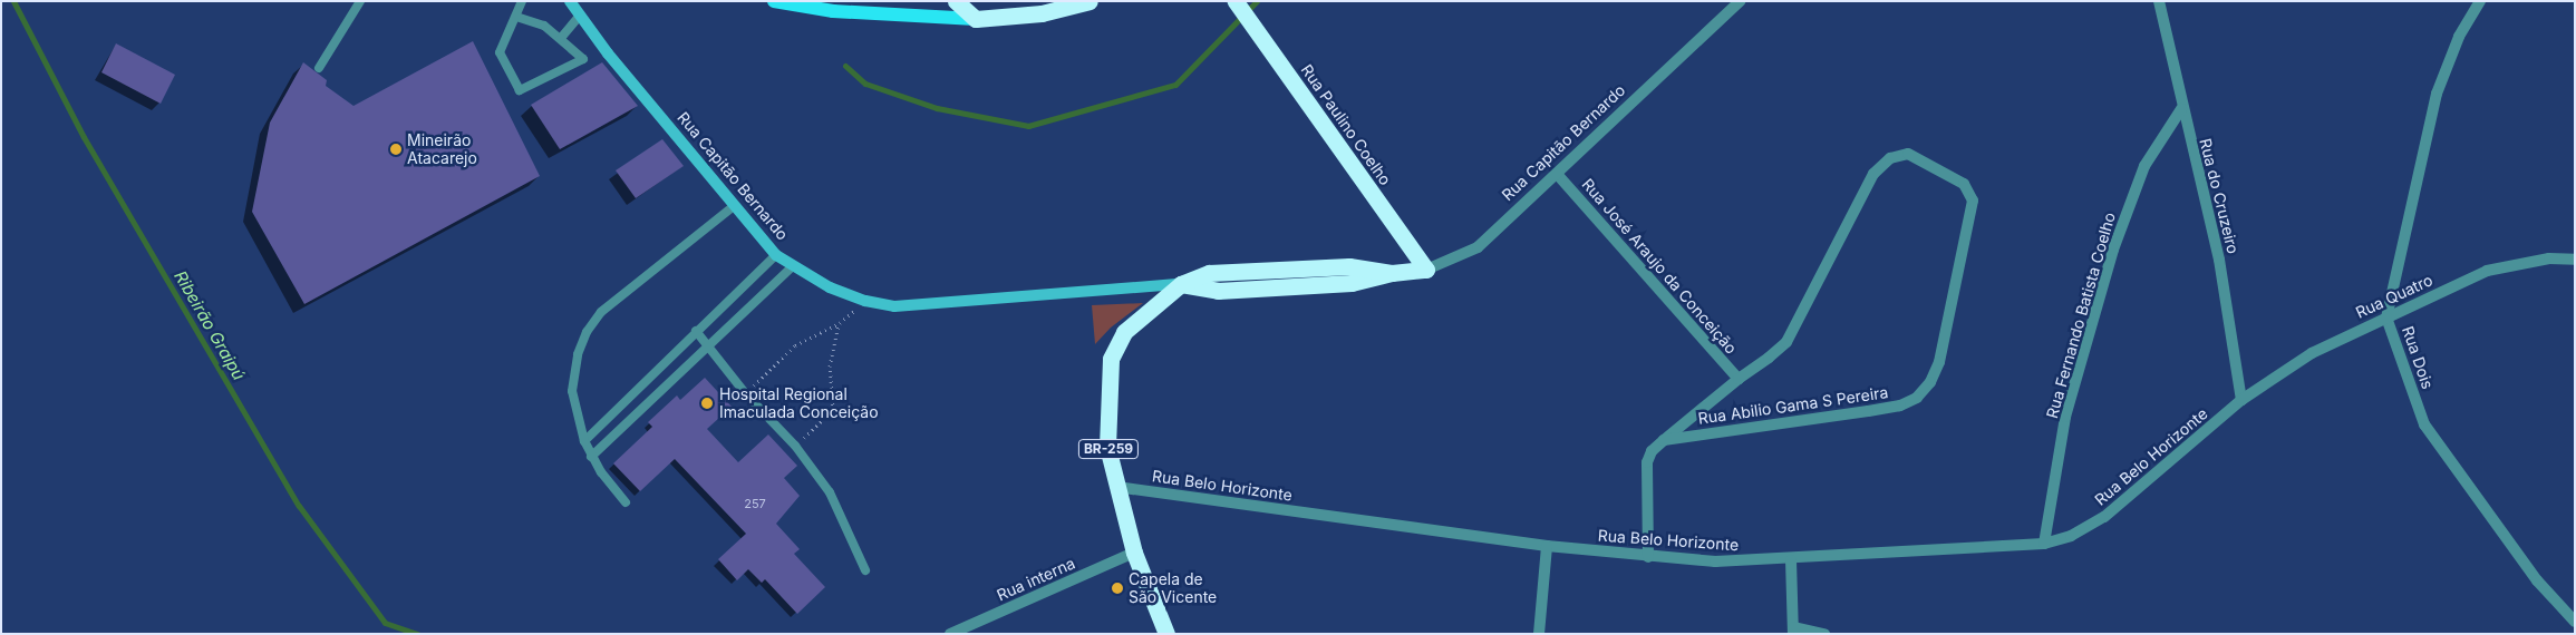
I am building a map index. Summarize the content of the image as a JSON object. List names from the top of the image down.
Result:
{
  "streets": {
    "highway": ["Rua Paulino Coelho", "Rua Capitão Bernardo", "BR-259"],
    "street": [
      "Rua do Cruzeiro",
      "Rua José Araujo da Conceição",
      "Rua Quatro",
      "Rua Fernando Batista Coelho",
      "Rua Dois",
      "Rua Abilio Gama S Pereira",
      "Rua Belo Horizonte",
      "Rua interna"
    ]
  },
  "crossings": [
    ["Rua Paulino Coelho", "Rua Capitão Bernardo"],
    ["Rua Capitão Bernardo", "Rua José Araujo da Conceição"],
    ["Rua Capitão Bernardo", "BR-259"],
    ["Rua do Cruzeiro", "Rua Quatro"],
    ["Rua do Cruzeiro", "Rua Fernando Batista Coelho"],
    ["Rua do Cruzeiro", "Rua Belo Horizonte"],
    ["Rua José Araujo da Conceição", "Rua Abilio Gama S Pereira"],
    ["Rua Quatro", "Rua Dois"],
    ["Rua Quatro", "Rua Belo Horizonte"],
    ["Rua Fernando Batista Coelho", "Rua Belo Horizonte"],
    ["BR-259", "Rua Belo Horizonte"],
    ["BR-259", "Rua interna"]
  ],
  "water": ["Ribeirão Graipú"],
  "places": ["Mineirão Atacarejo", "Hospital Regional Imaculada Conceição", "Capela de São Vicente"],
  "house_numbers": ["257"]
}
